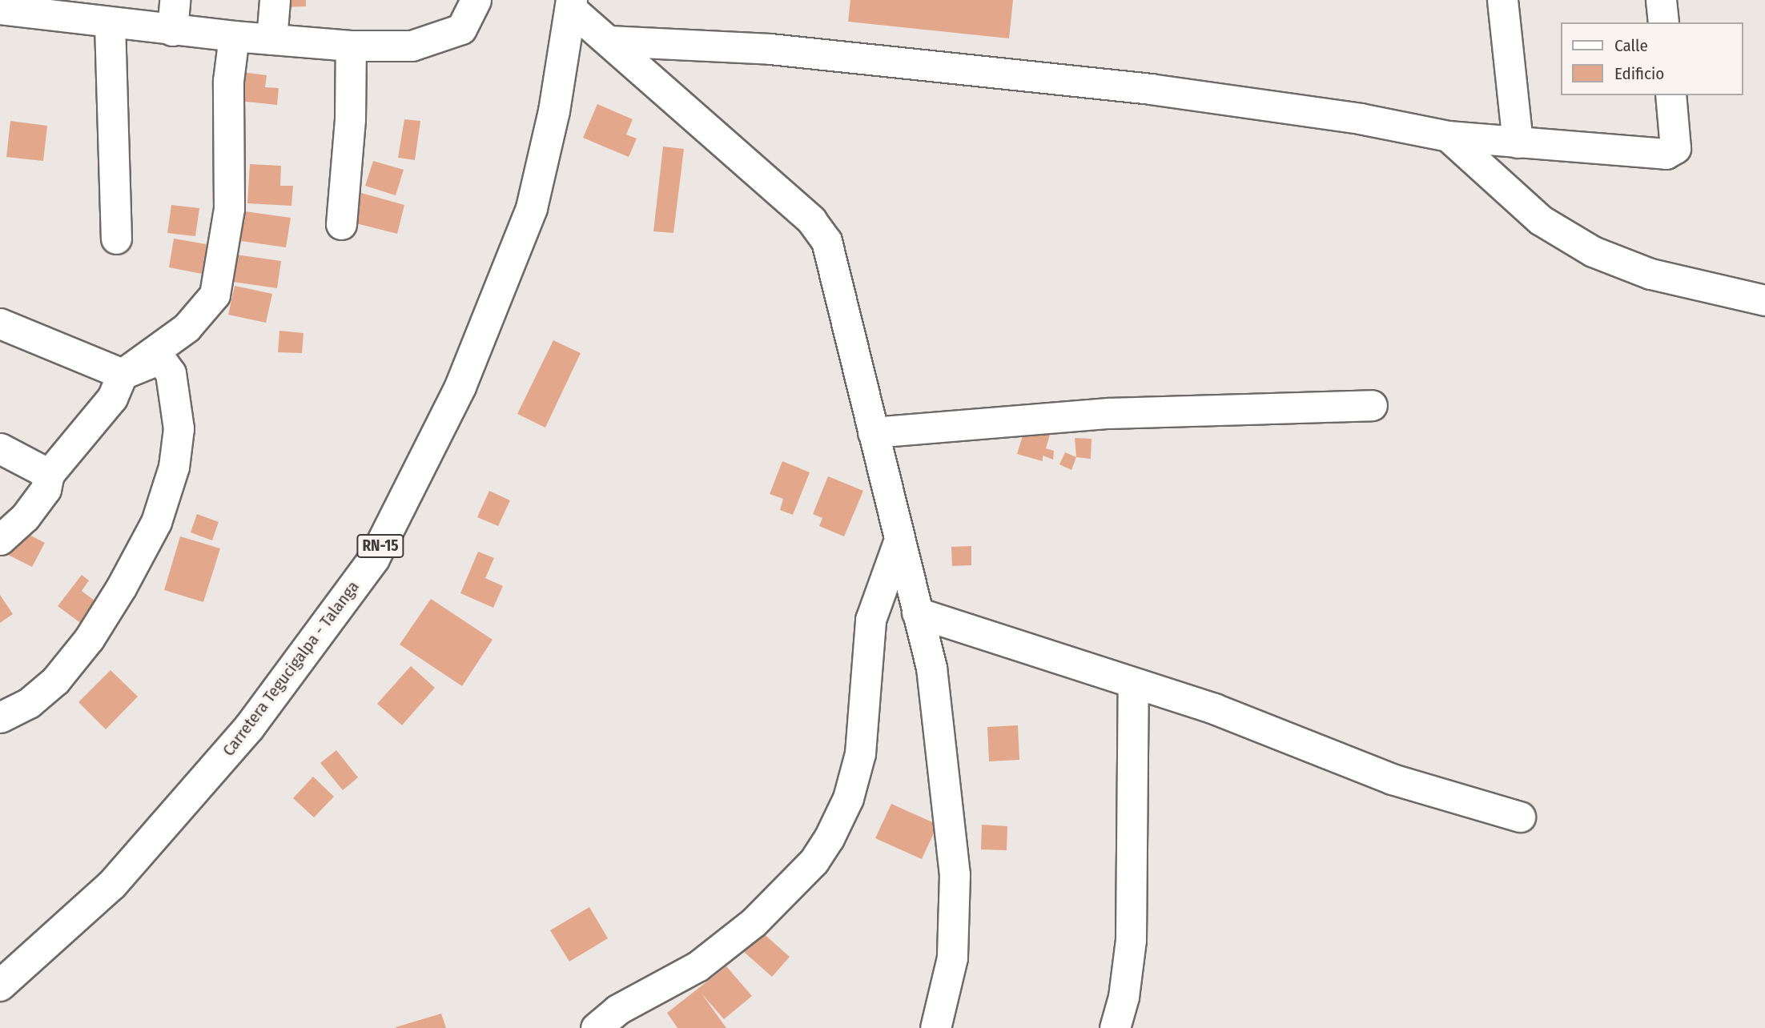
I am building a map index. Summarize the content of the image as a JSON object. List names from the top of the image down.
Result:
{
  "streets": {
    "main road": ["RN-15", "Carretera Tegucigalpa - Talanga"]
  },
  "legend": ["Calle", "Edificio"]
}
